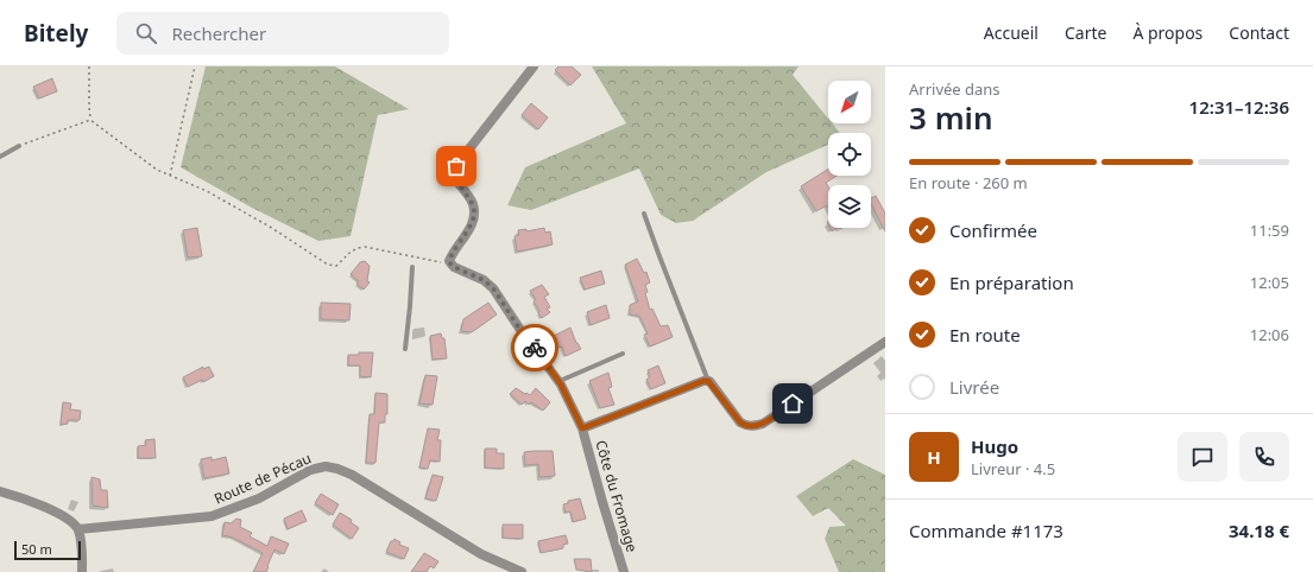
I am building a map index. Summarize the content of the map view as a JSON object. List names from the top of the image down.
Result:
{
  "streets": {
    "street": ["Route de Pécau", "Côte du Fromage"]
  },
  "scale_bar": "50 m",
  "north": "bottom left",
  "page": {
    "header": "Bitely",
    "search": "Rechercher",
    "nav": [
      "Accueil",
      "Carte",
      "À propos",
      "Contact"
    ],
    "heading": ["3 min", "Arrivée dans", "12:31–12:36"],
    "panel": [
      "Hugo",
      "Livreur · 4.5",
      "Commande #1173",
      "34.18 €"
    ],
    "bar": "En route · 260 m",
    "list": [
      ["Confirmée", "11:59"],
      ["En préparation", "12:05"],
      ["En route", "12:06"],
      "Livrée"
    ],
    "round": "H",
    "scale": "50 m"
  }
}
